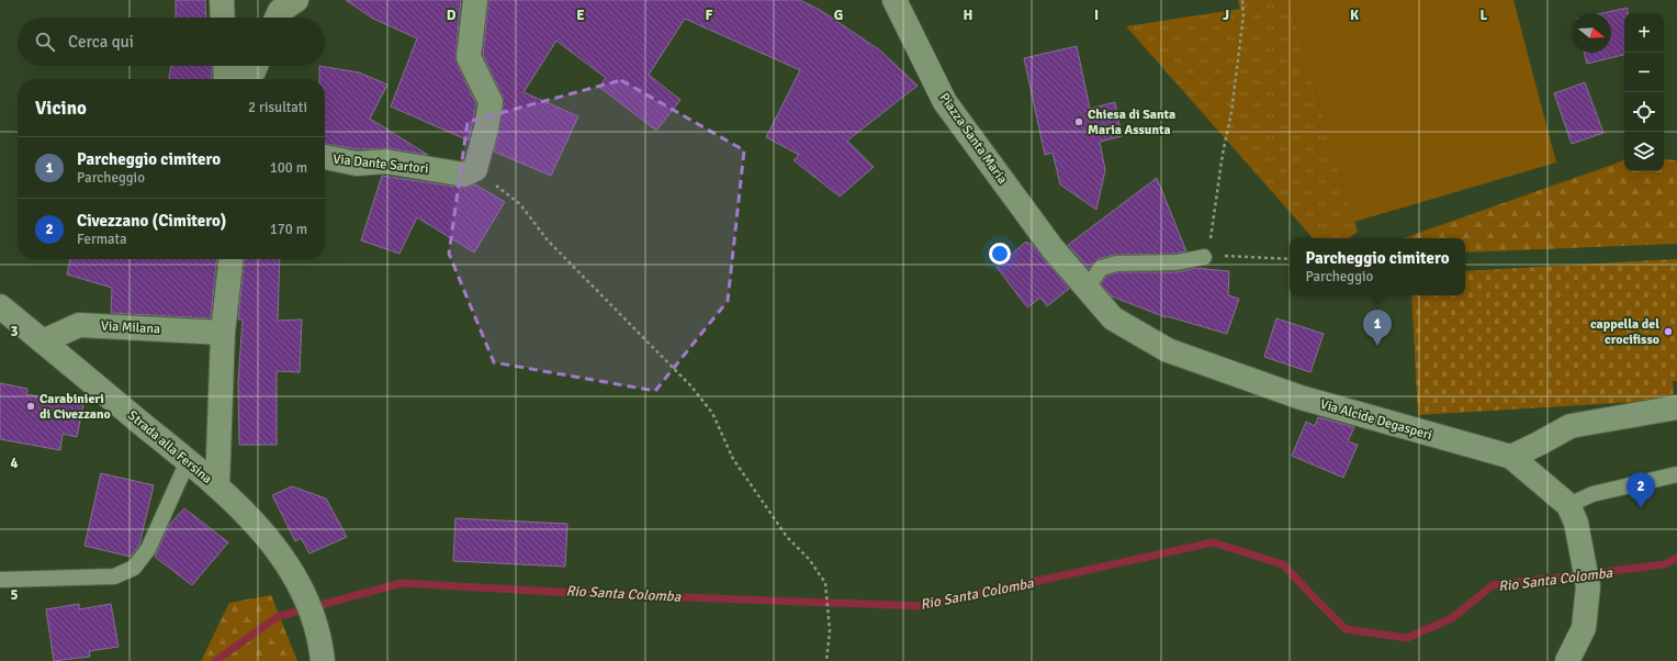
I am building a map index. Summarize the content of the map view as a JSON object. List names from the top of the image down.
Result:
{
  "streets": {
    "street": [
      "Piazza Santa Maria",
      "Via Dante Sartori",
      "Via Milana",
      "Via Alcide Degasperi",
      "Strada alla Fersina"
    ]
  },
  "crossings": [
    ["Piazza Santa Maria", "Via Alcide Degasperi"],
    ["Via Milana", "Strada alla Fersina"]
  ],
  "water": ["Rio Santa Colomba"],
  "places": ["Chiesa di Santa Maria Assunta", "cappella del crocifisso", "Carabinieri di Civezzano"],
  "north": "right",
  "page": {
    "map_buttons": ["+", "−"],
    "search": "Cerca qui",
    "heading": ["Vicino", "2 risultati"],
    "list": [
      {
        "mark": "1",
        "name": "Parcheggio cimitero",
        "note": "Parcheggio",
        "value": "100 m"
      },
      {
        "mark": "2",
        "name": "Civezzano (Cimitero)",
        "note": "Fermata",
        "value": "170 m"
      }
    ],
    "popup": ["Parcheggio cimitero", "Parcheggio"],
    "pins": ["1", "2"]
  },
  "grid": {
    "columns": [
      "D",
      "E",
      "F",
      "G",
      "H",
      "I",
      "J",
      "K",
      "L"
    ],
    "rows": ["3", "4", "5"]
  }
}
